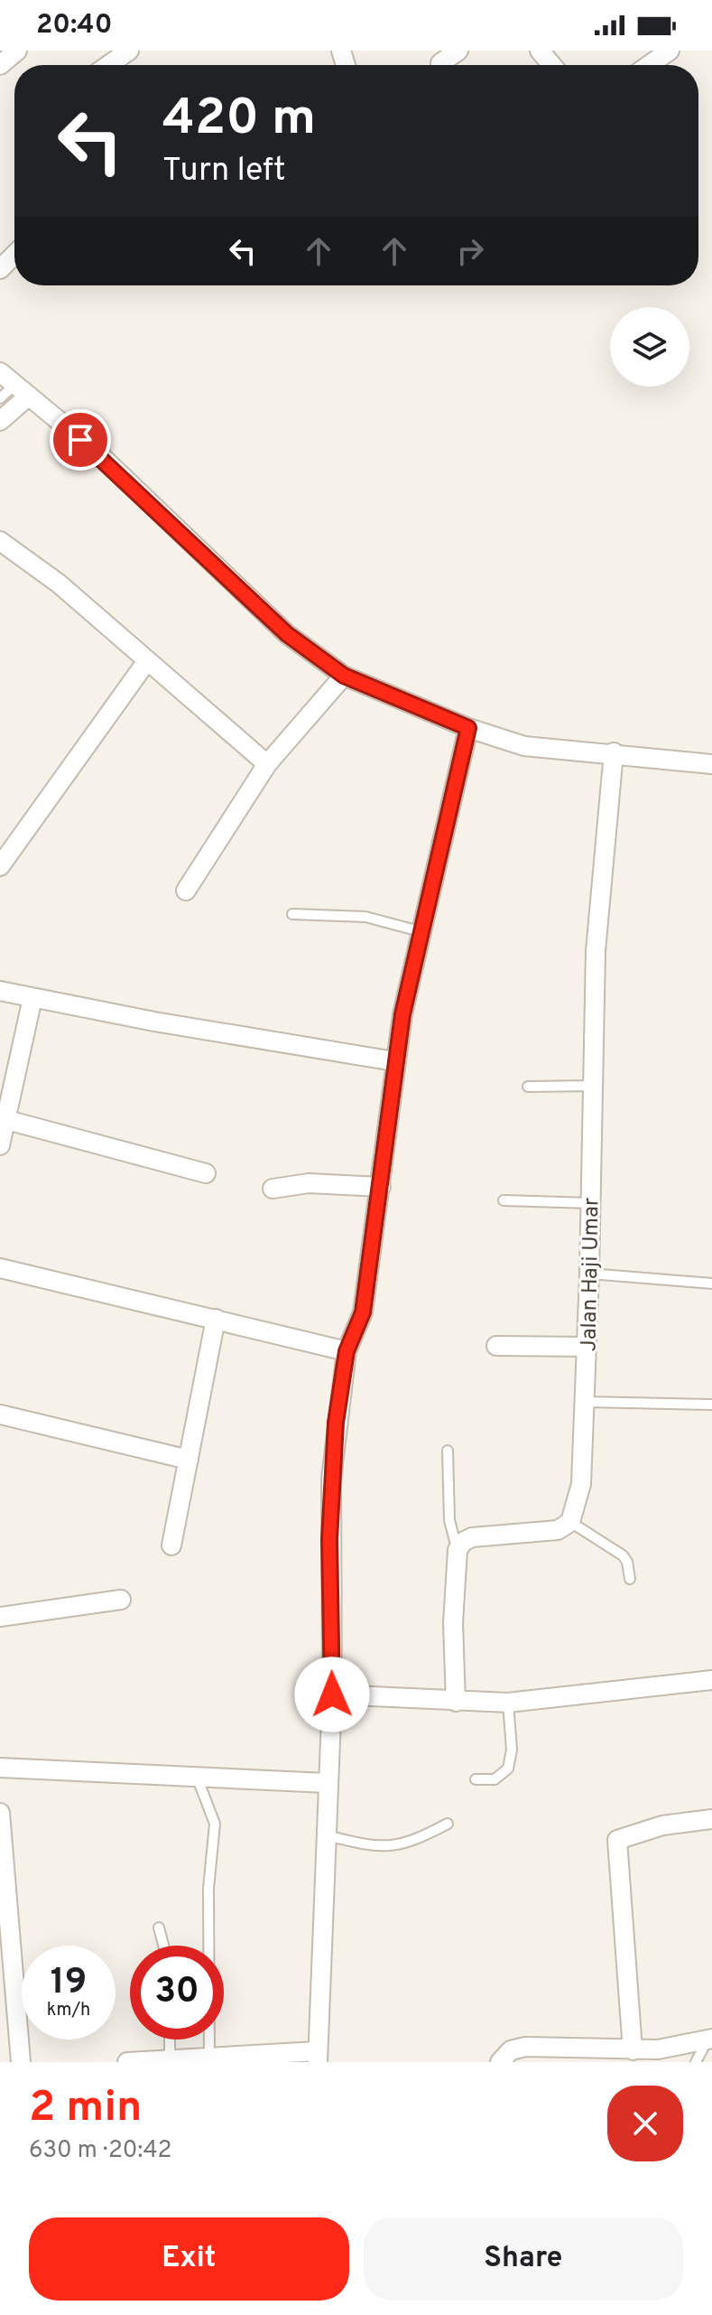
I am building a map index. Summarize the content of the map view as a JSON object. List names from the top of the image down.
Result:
{
  "streets": {
    "street": ["Jalan Haji Umar"]
  },
  "page": {
    "status": "20:40",
    "turn": ["420 m", "Turn left"],
    "speed": "19 km/h",
    "limit": "30",
    "heading": ["2 min", "630 m · 20:42"],
    "buttons": ["Exit", "Share"]
  }
}
